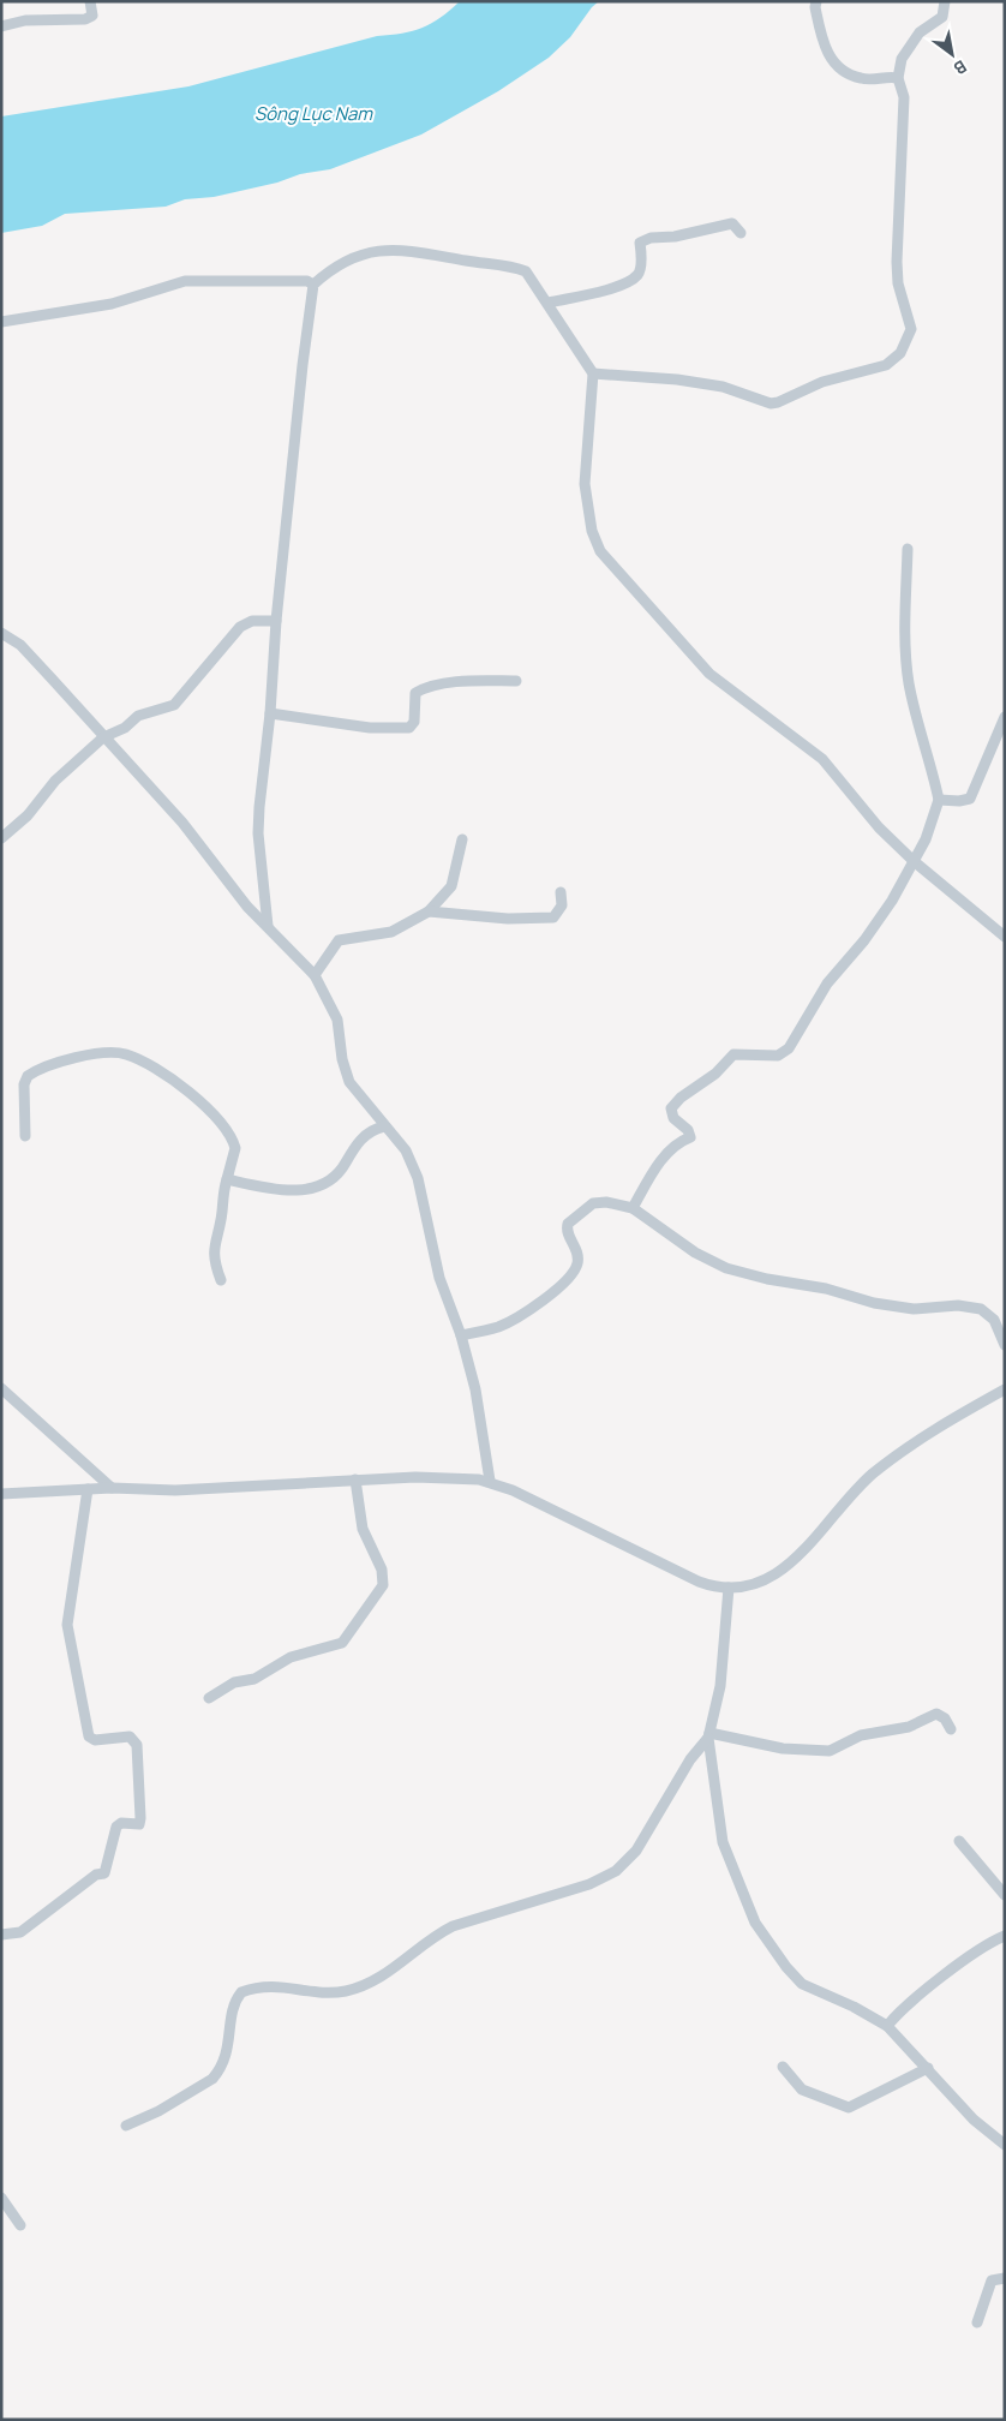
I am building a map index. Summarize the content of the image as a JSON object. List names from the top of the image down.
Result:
{
  "water": ["Sông Lục Nam"],
  "north": "bottom right"
}
